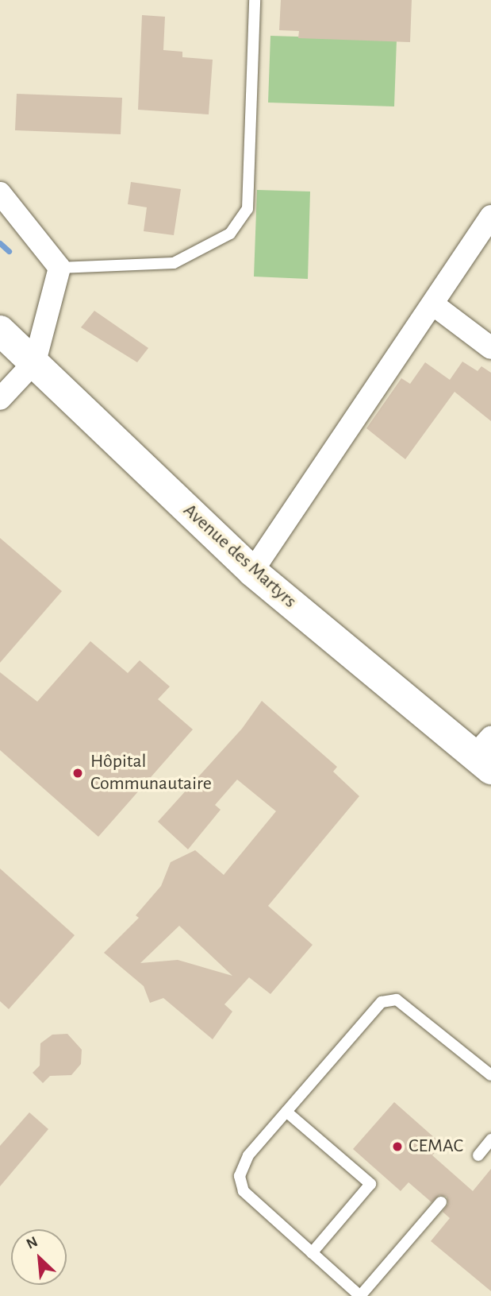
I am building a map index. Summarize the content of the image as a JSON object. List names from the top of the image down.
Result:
{
  "streets": {
    "main road": ["Avenue des Martyrs"]
  },
  "places": ["Hôpital Communautaire", "CEMAC"],
  "north": "top left"
}
